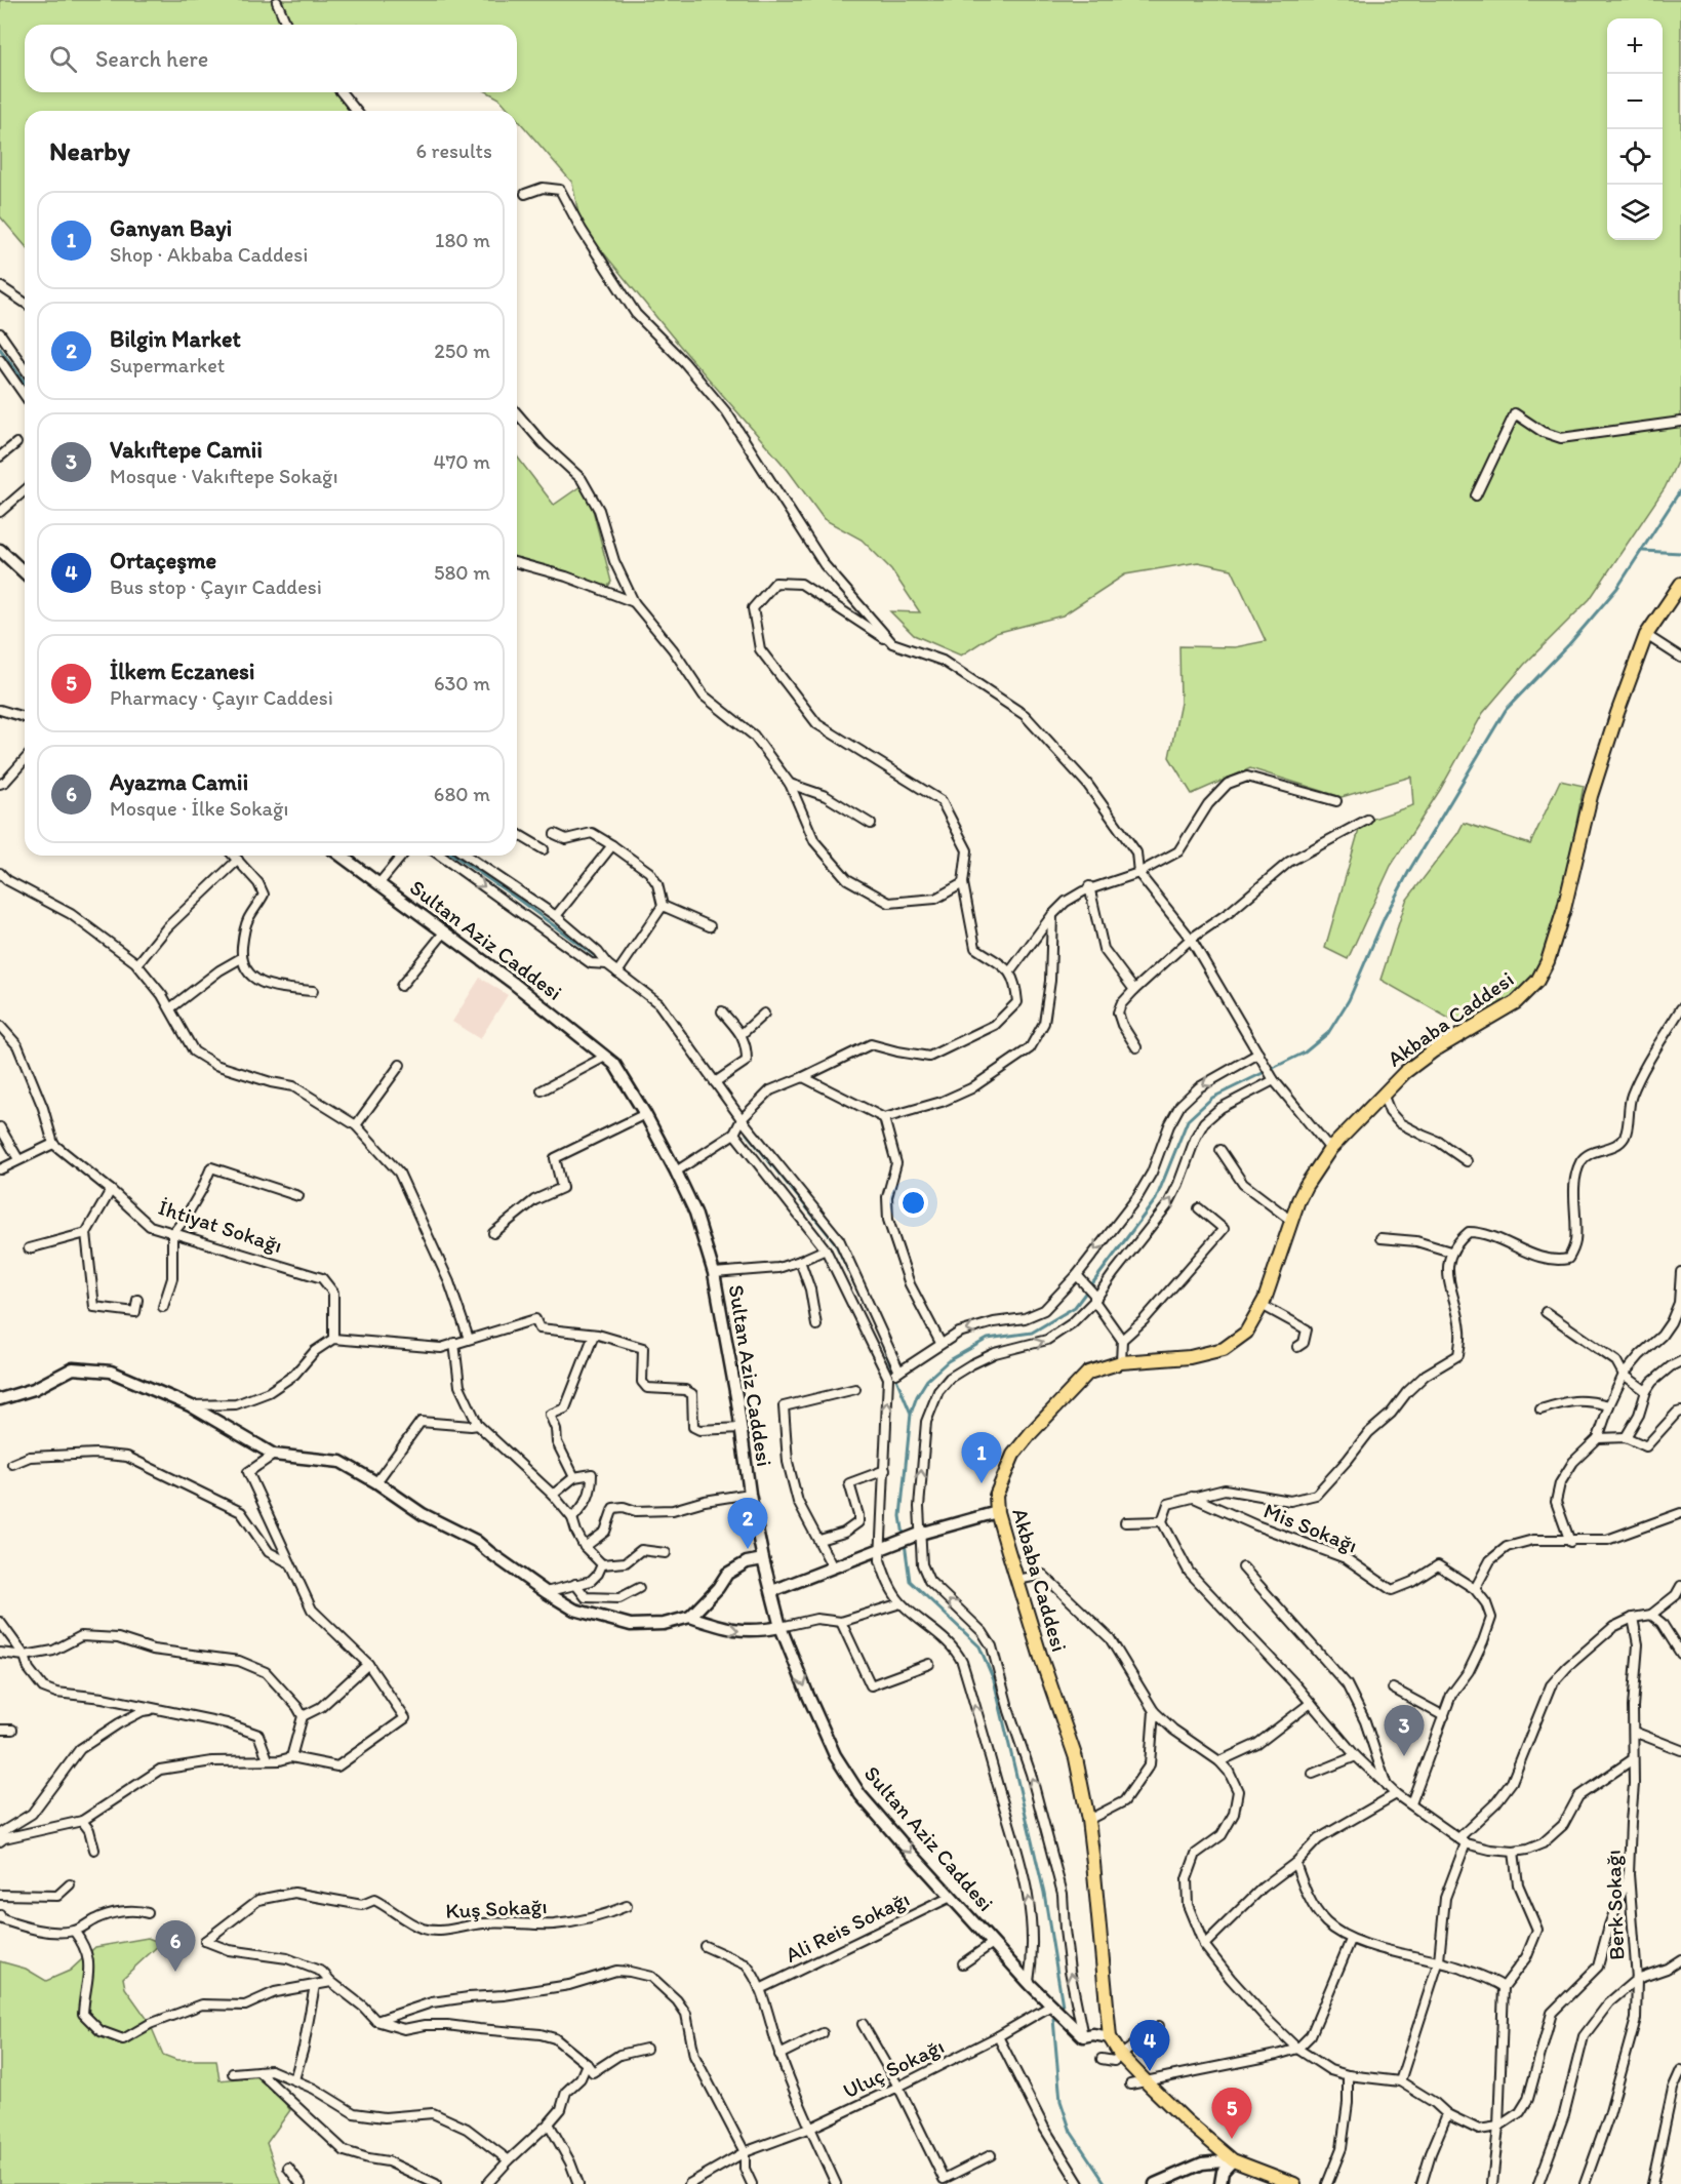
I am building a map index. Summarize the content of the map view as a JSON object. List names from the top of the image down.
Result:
{
  "streets": {
    "main road": ["Akbaba Caddesi"],
    "street": [
      "Sultan Aziz Caddesi",
      "İhtiyat Sokağı",
      "Mis Sokağı",
      "Berk Sokağı",
      "Kuş Sokağı",
      "Ali Reis Sokağı",
      "Uluç Sokağı"
    ]
  },
  "crossings": [
    ["Sultan Aziz Caddesi", "Ali Reis Sokağı"],
    ["Sultan Aziz Caddesi", "Uluç Sokağı"]
  ],
  "page": {
    "map_buttons": ["+", "−"],
    "search": "Search here",
    "heading": ["Nearby", "6 results"],
    "list": [
      {
        "mark": "1",
        "name": "Ganyan Bayi",
        "note": "Shop · Akbaba Caddesi",
        "value": "180 m"
      },
      {
        "mark": "2",
        "name": "Bilgin Market",
        "note": "Supermarket",
        "value": "250 m"
      },
      {
        "mark": "3",
        "name": "Vakıftepe Camii",
        "note": "Mosque · Vakıftepe Sokağı",
        "value": "470 m"
      },
      {
        "mark": "4",
        "name": "Ortaçeşme",
        "note": "Bus stop · Çayır Caddesi",
        "value": "580 m"
      },
      {
        "mark": "5",
        "name": "İlkem Eczanesi",
        "note": "Pharmacy · Çayır Caddesi",
        "value": "630 m"
      },
      {
        "mark": "6",
        "name": "Ayazma Camii",
        "note": "Mosque · İlke Sokağı",
        "value": "680 m"
      }
    ],
    "pins": [
      "1",
      "2",
      "3",
      "6",
      "4",
      "5"
    ]
  }
}
